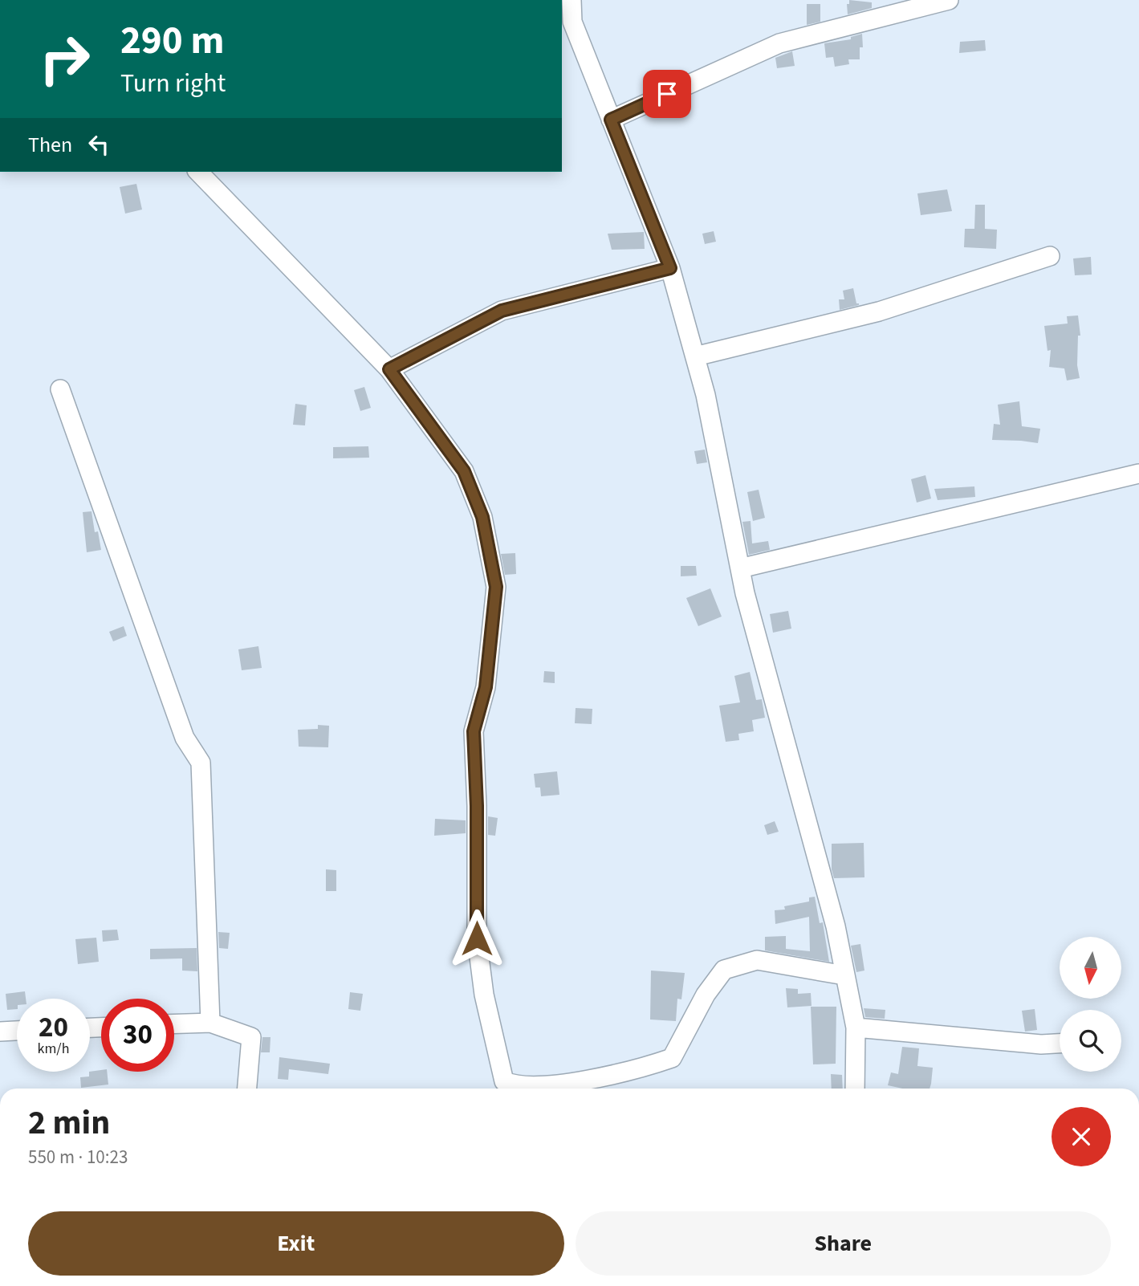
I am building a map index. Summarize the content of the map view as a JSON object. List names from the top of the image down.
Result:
{
  "north": "bottom",
  "page": {
    "turn": ["290 m", "Turn right"],
    "then": "Then",
    "speed": "20 km/h",
    "limit": "30",
    "heading": ["2 min", "550 m · 10:23"],
    "buttons": ["Exit", "Share"]
  }
}
